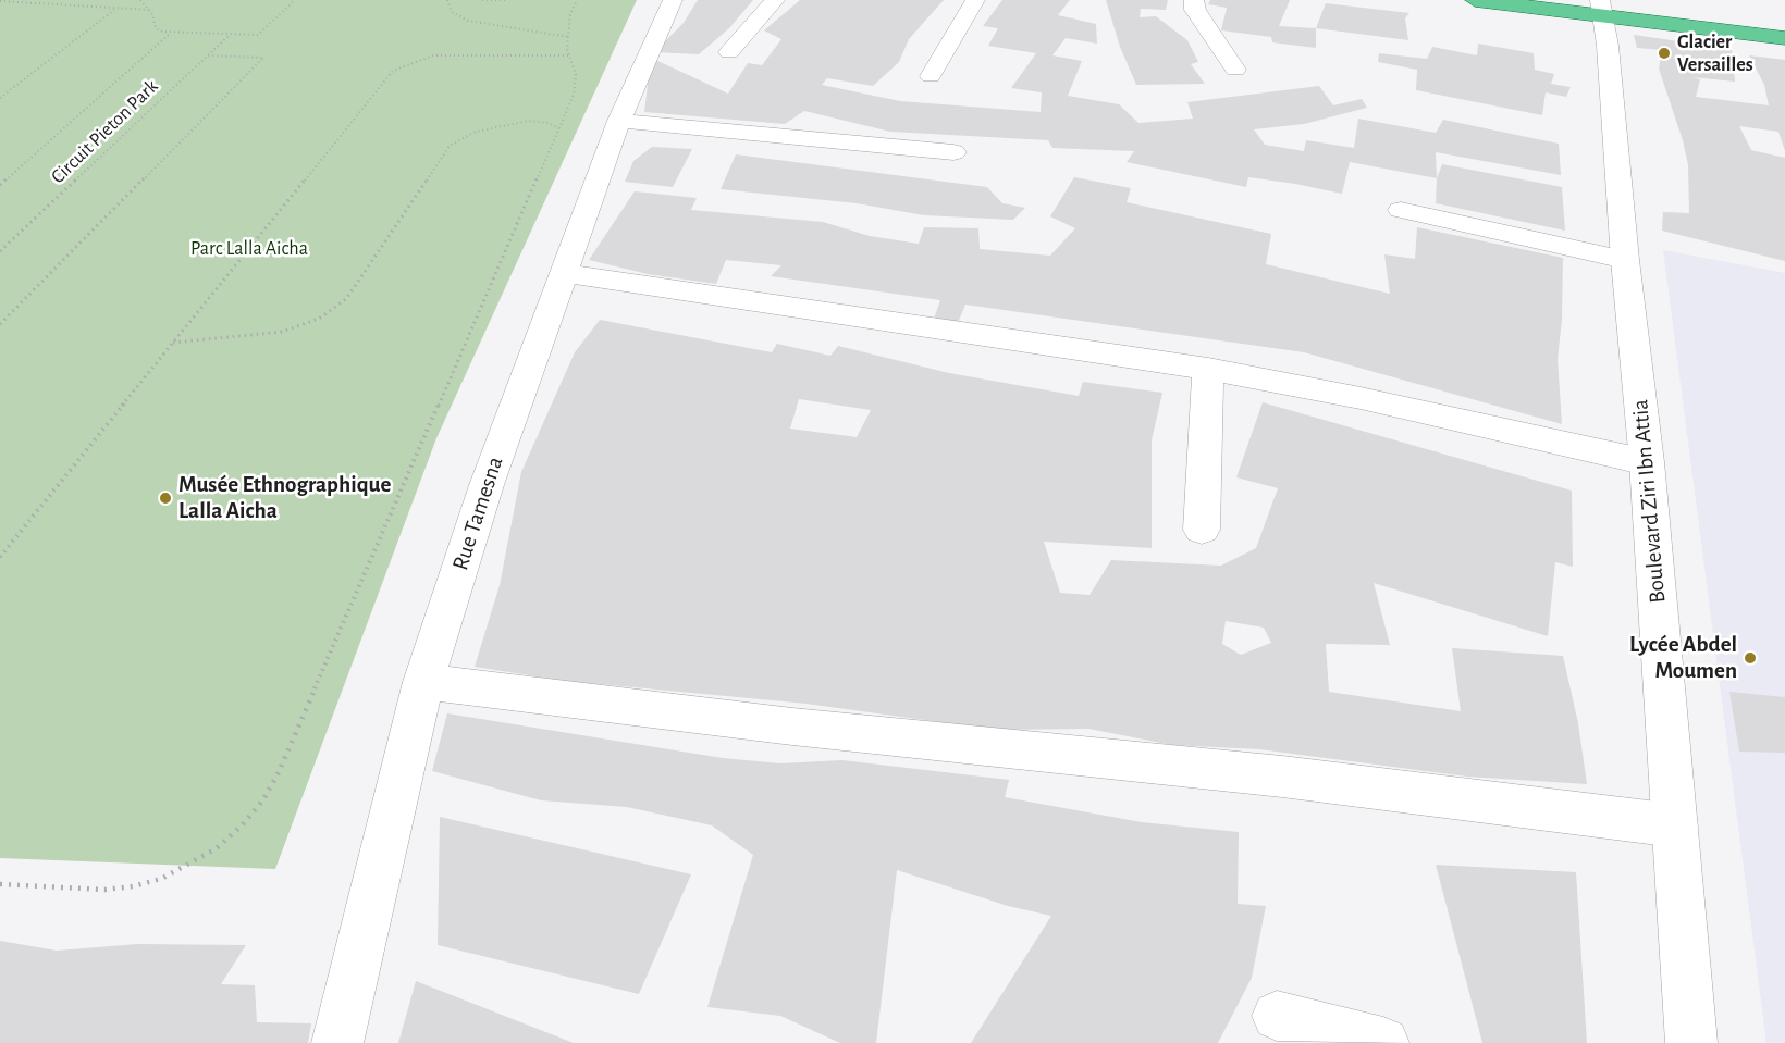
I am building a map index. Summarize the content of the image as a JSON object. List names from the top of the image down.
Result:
{
  "streets": {
    "street": ["Boulevard Ziri Ibn Attia", "Rue Tamesna"],
    "path": ["Circuit Pieton Park"]
  },
  "parks": ["Parc Lalla Aicha"],
  "places": ["Glacier Versailles", "Musée Ethnographique Lalla Aicha", "Lycée Abdel Moumen"]
}
